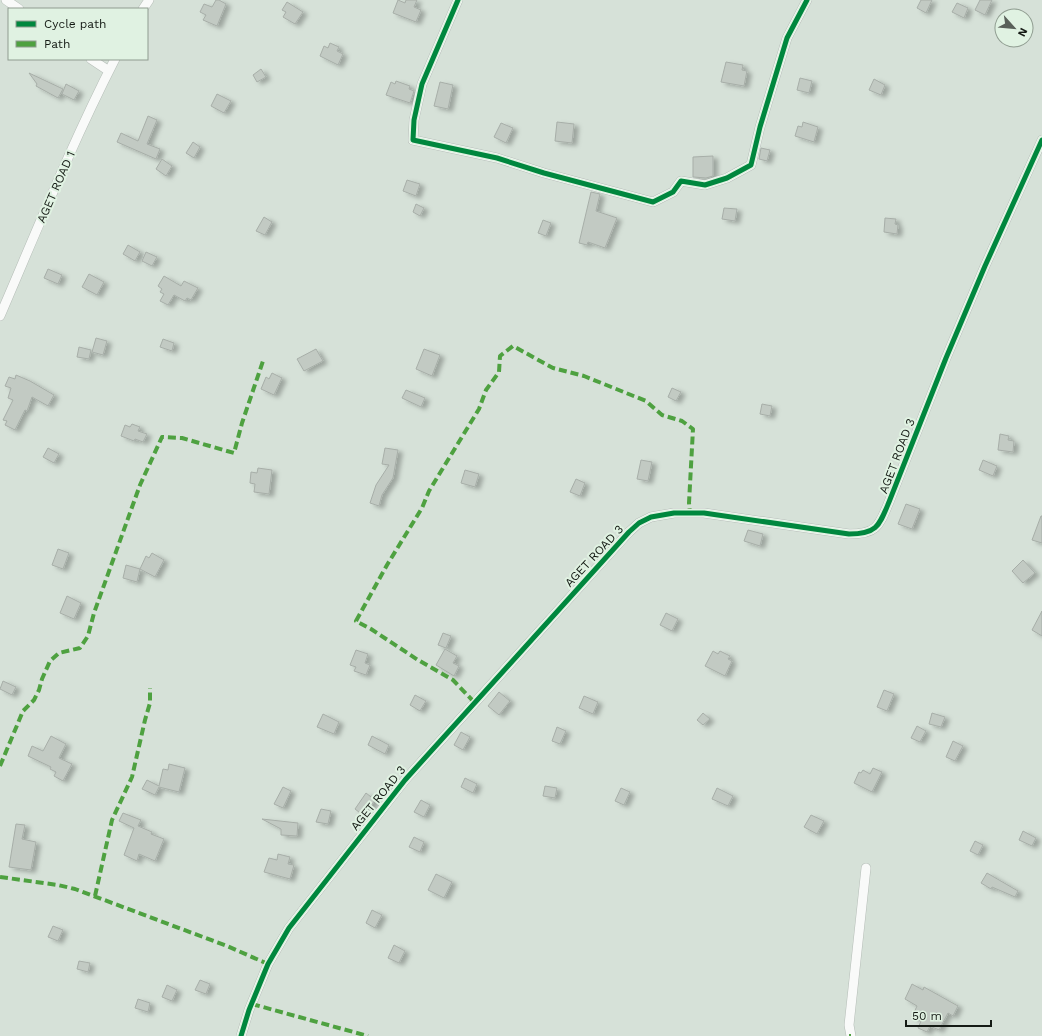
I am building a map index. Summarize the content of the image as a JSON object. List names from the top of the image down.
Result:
{
  "streets": {
    "street": ["AGET ROAD 1", "AGET ROAD 3"]
  },
  "legend": ["Cycle path", "Path"],
  "scale_bar": "50 m",
  "north": "bottom right"
}
